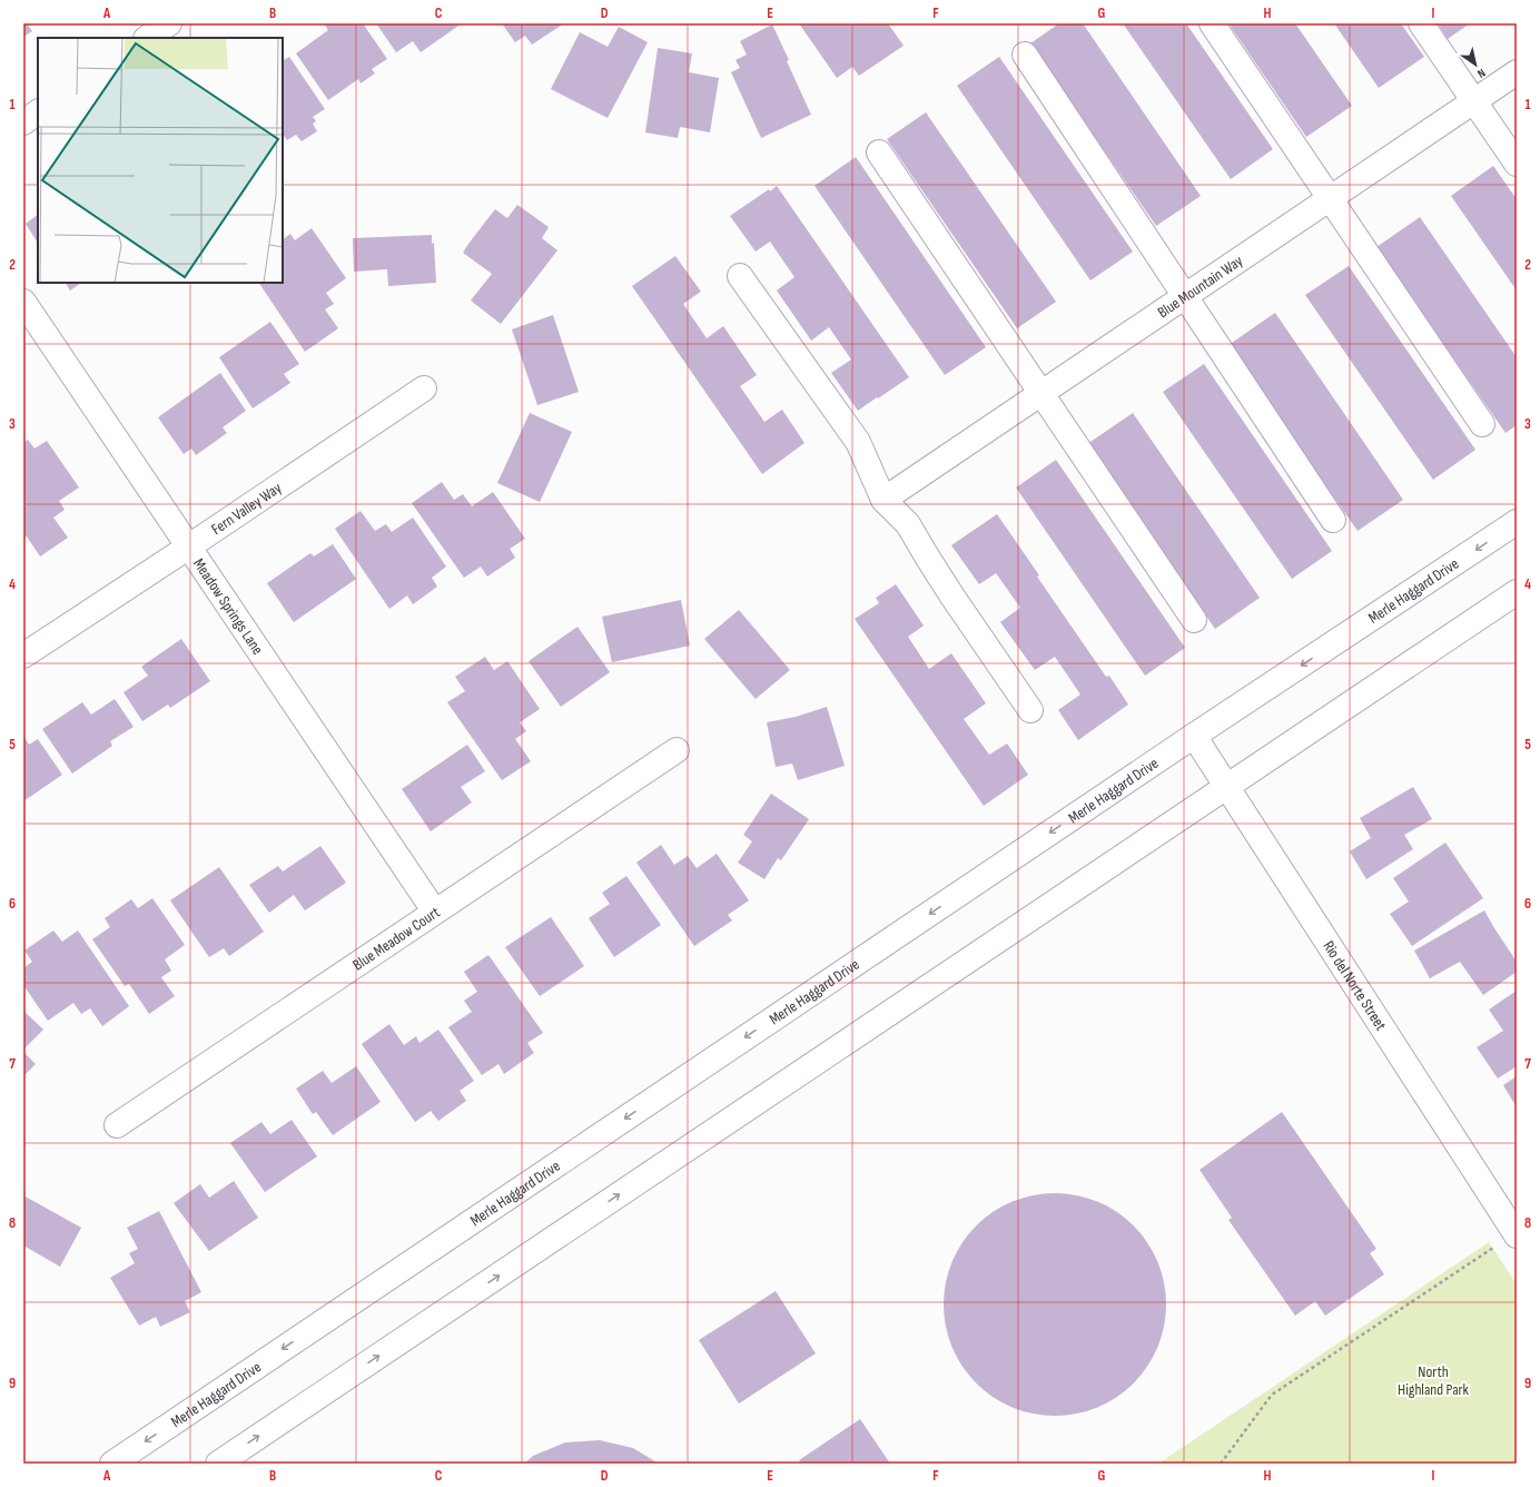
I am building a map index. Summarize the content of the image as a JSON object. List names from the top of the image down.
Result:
{
  "streets": {
    "street": [
      "Blue Mountain Way",
      "Fern Valley Way",
      "Merle Haggard Drive",
      "Meadow Springs Lane",
      "Blue Meadow Court",
      "Rio del Norte Street"
    ]
  },
  "crossings": [
    ["Fern Valley Way", "Meadow Springs Lane"],
    ["Merle Haggard Drive", "Rio del Norte Street"],
    ["Meadow Springs Lane", "Blue Meadow Court"]
  ],
  "parks": ["North Highland Park"],
  "north": "bottom right",
  "grid": {
    "columns": [
      "A",
      "B",
      "C",
      "D",
      "E",
      "F",
      "G",
      "H",
      "I"
    ],
    "rows": [
      "1",
      "2",
      "3",
      "4",
      "5",
      "6",
      "7",
      "8",
      "9"
    ]
  }
}
